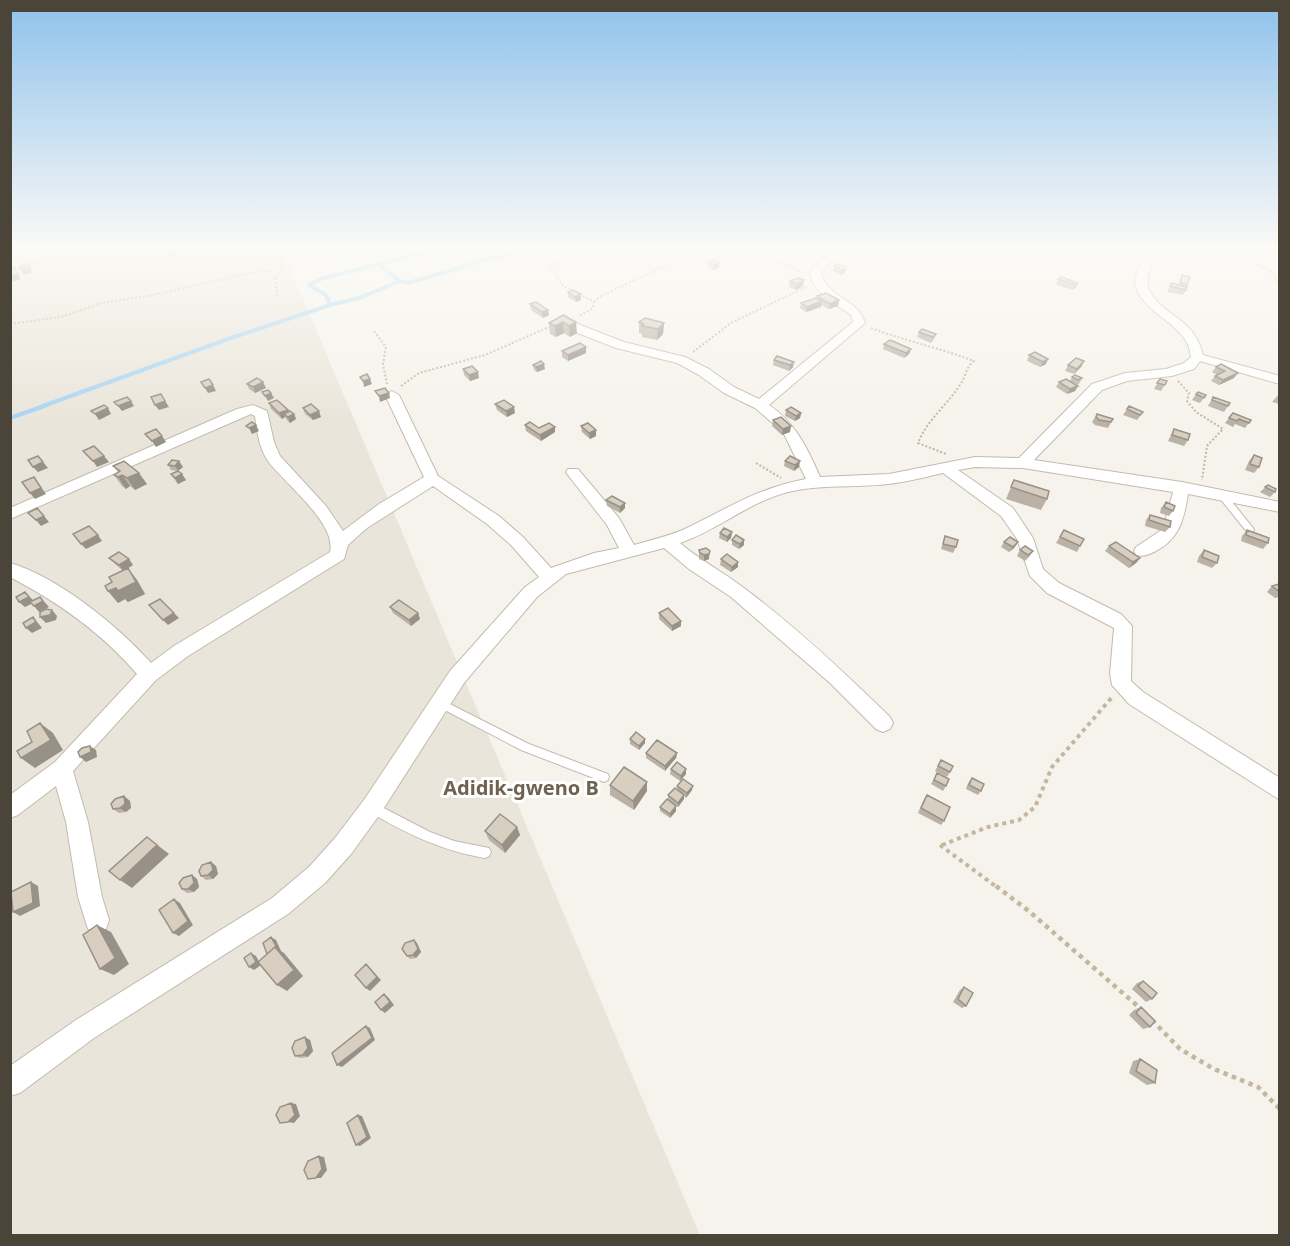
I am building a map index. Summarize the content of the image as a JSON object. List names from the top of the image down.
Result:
{
  "districts": ["Adidik-gweno B"]
}
